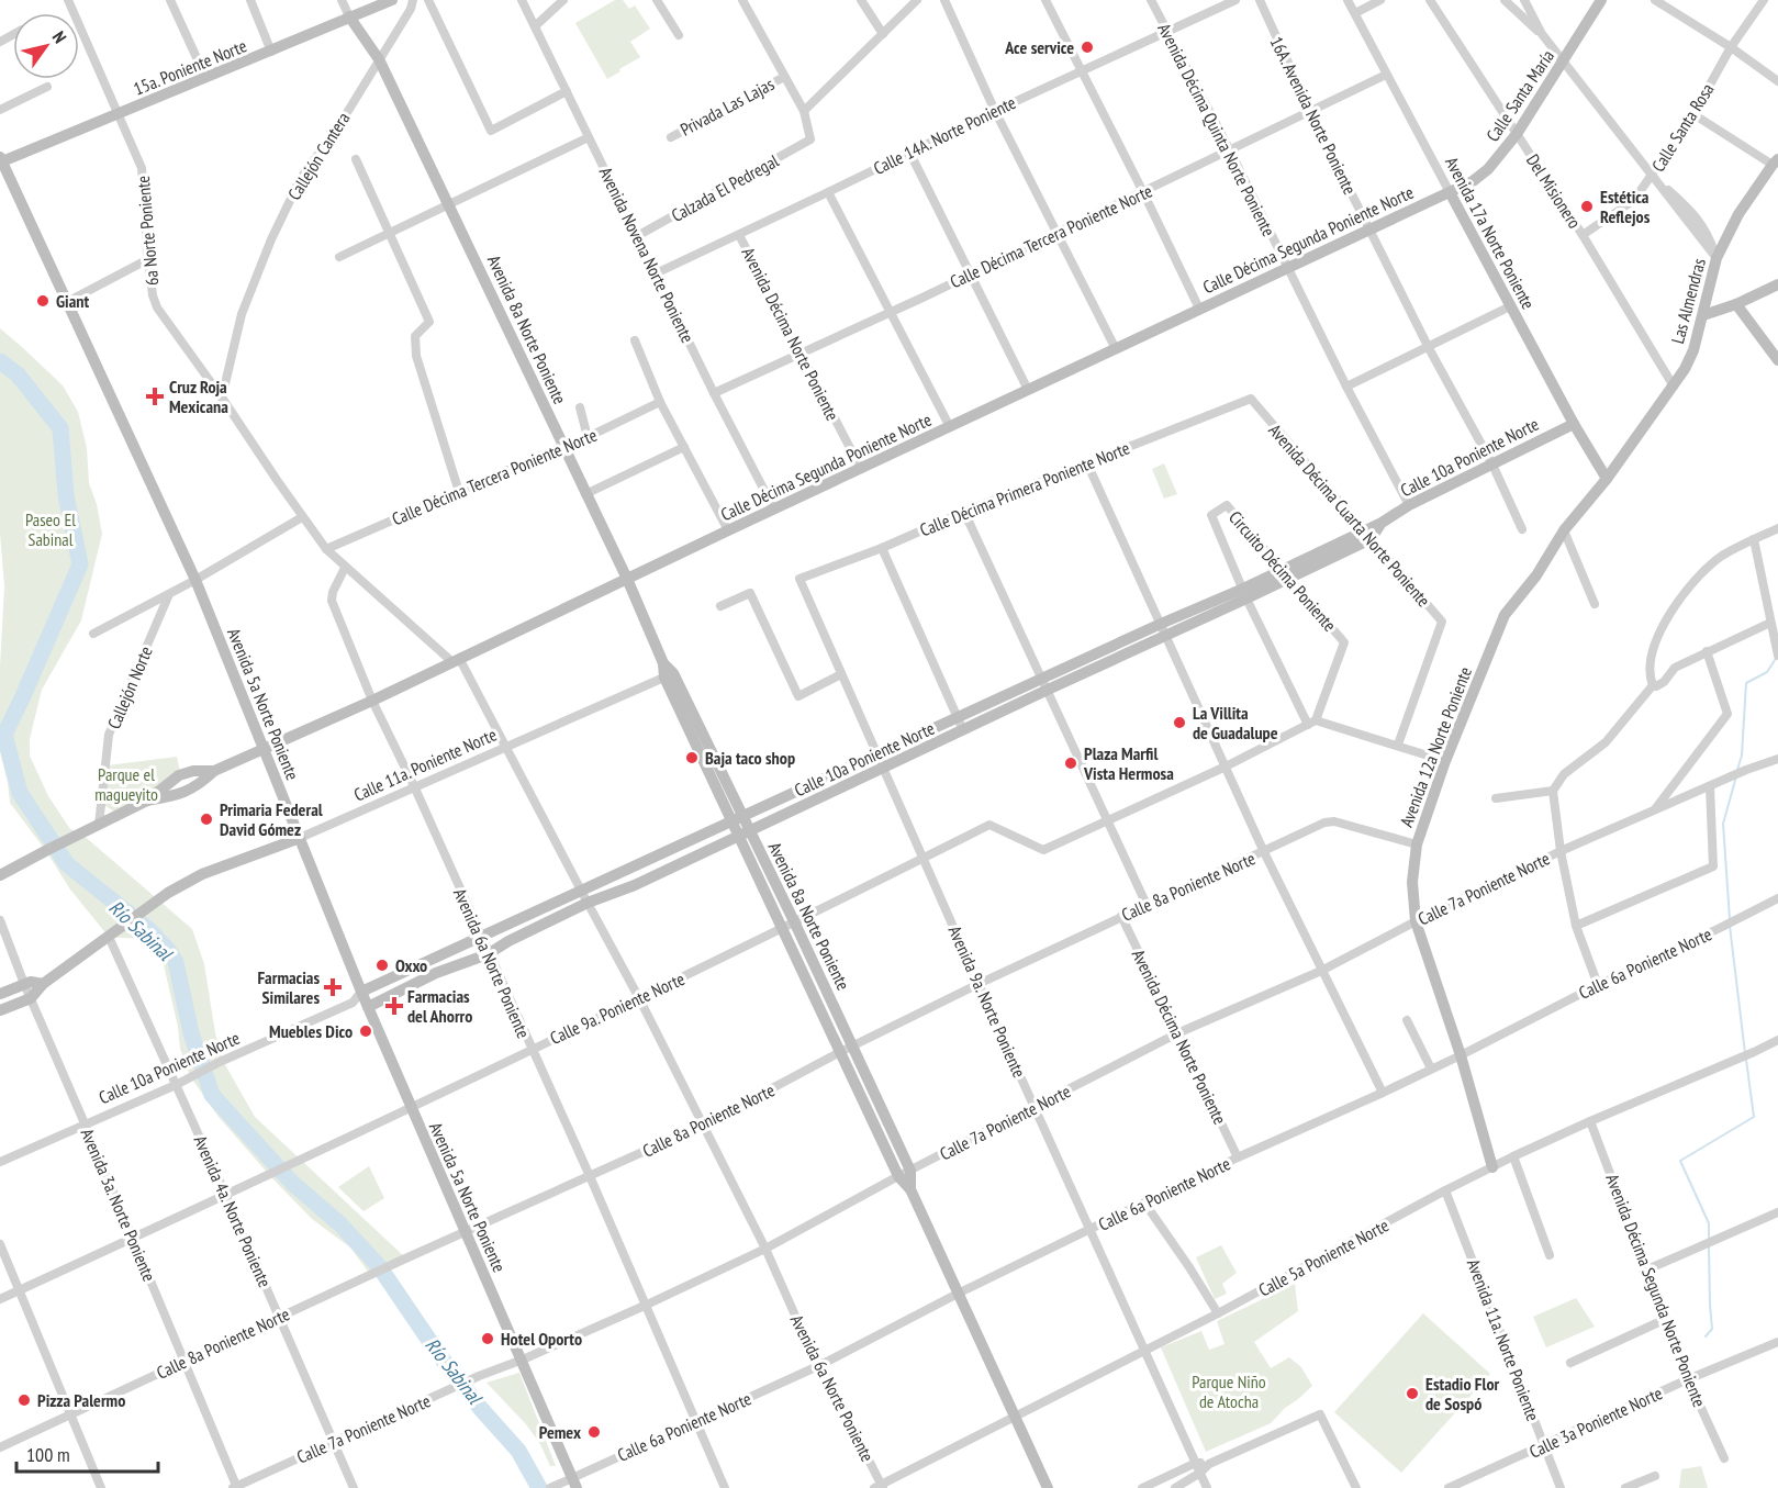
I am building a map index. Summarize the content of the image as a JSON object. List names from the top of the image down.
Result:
{
  "streets": {
    "street": [
      "15a. Poniente Norte",
      "Calle Santa María",
      "Privada Las Lajas",
      "16A. Avenida Norte Poniente",
      "Calle Santa Rosa",
      "Avenida Décima Quinta Norte Poniente",
      "Calle 14A. Norte Poniente",
      "Callejón Cantera",
      "Calzada El Pedregal",
      "Del Misionero",
      "6a Norte Poniente",
      "Avenida 17a Norte Poniente",
      "Calle Décima Tercera Poniente Norte",
      "Calle Décima Segunda Poniente Norte",
      "Avenida Novena Norte Poniente",
      "Las Almendras",
      "Avenida 8a Norte Poniente",
      "Avenida Décima Norte Poniente",
      "Calle 10a Poniente Norte",
      "Calle Décima Primera Poniente Norte",
      "Avenida Décima Cuarta Norte Poniente",
      "Circuito Décima Poniente",
      "Callejón Norte",
      "Avenida 5a Norte Poniente",
      "Avenida 12a Norte Poniente",
      "Calle 11a. Poniente Norte",
      "Calle 8a Poniente Norte",
      "Calle 7a Poniente Norte",
      "Avenida 6a Norte Poniente",
      "Calle 6a Poniente Norte",
      "Avenida 9a. Norte Poniente",
      "Calle 9a. Poniente Norte",
      "Avenida 3a. Norte Poniente",
      "Avenida 4a. Norte Poniente",
      "Calle 5a Poniente Norte",
      "Avenida Décima Segunda Norte Poniente",
      "Avenida 11a. Norte Poniente",
      "Calle 3a Poniente Norte"
    ]
  },
  "crossings": [
    ["15a. Poniente Norte", "6a Norte Poniente"],
    ["15a. Poniente Norte", "Avenida 8a Norte Poniente"],
    ["15a. Poniente Norte", "Avenida 5a Norte Poniente"],
    ["Calle Santa María", "Del Misionero"],
    ["Calle Santa María", "Avenida 17a Norte Poniente"],
    ["Calle Santa María", "Calle Décima Segunda Poniente Norte"],
    ["16A. Avenida Norte Poniente", "Calle Décima Tercera Poniente Norte"],
    ["16A. Avenida Norte Poniente", "Calle Décima Segunda Poniente Norte"],
    ["16A. Avenida Norte Poniente", "Calle 10a Poniente Norte"],
    ["Calle Santa Rosa", "Del Misionero"],
    ["Avenida Décima Quinta Norte Poniente", "Calle 14A. Norte Poniente"],
    ["Avenida Décima Quinta Norte Poniente", "Calle Décima Tercera Poniente Norte"],
    ["Avenida Décima Quinta Norte Poniente", "Calle Décima Segunda Poniente Norte"],
    ["Avenida Décima Quinta Norte Poniente", "Calle 10a Poniente Norte"],
    ["Calle 14A. Norte Poniente", "Avenida Novena Norte Poniente"],
    ["Calle 14A. Norte Poniente", "Avenida Décima Norte Poniente"],
    ["Callejón Cantera", "6a Norte Poniente"],
    ["Callejón Cantera", "Avenida 8a Norte Poniente"],
    ["Calzada El Pedregal", "Avenida Novena Norte Poniente"],
    ["Del Misionero", "Las Almendras"],
    ["Del Misionero", "Avenida 12a Norte Poniente"],
    ["6a Norte Poniente", "Calle Décima Tercera Poniente Norte"],
    ["6a Norte Poniente", "Avenida 6a Norte Poniente"],
    ["Avenida 17a Norte Poniente", "Calle Décima Tercera Poniente Norte"],
    ["Avenida 17a Norte Poniente", "Calle Décima Segunda Poniente Norte"],
    ["Avenida 17a Norte Poniente", "Calle 10a Poniente Norte"],
    ["Avenida 17a Norte Poniente", "Avenida 12a Norte Poniente"],
    ["Calle Décima Tercera Poniente Norte", "Avenida Novena Norte Poniente"],
    ["Calle Décima Tercera Poniente Norte", "Avenida 8a Norte Poniente"],
    ["Calle Décima Tercera Poniente Norte", "Avenida Décima Norte Poniente"],
    ["Calle Décima Segunda Poniente Norte", "Avenida Novena Norte Poniente"],
    ["Calle Décima Segunda Poniente Norte", "Avenida 8a Norte Poniente"],
    ["Calle Décima Segunda Poniente Norte", "Avenida Décima Norte Poniente"],
    ["Calle Décima Segunda Poniente Norte", "Callejón Norte"],
    ["Calle Décima Segunda Poniente Norte", "Avenida 5a Norte Poniente"],
    ["Calle Décima Segunda Poniente Norte", "Avenida 6a Norte Poniente"],
    ["Las Almendras", "Avenida 12a Norte Poniente"],
    ["Avenida 8a Norte Poniente", "Calle 10a Poniente Norte"],
    ["Avenida 8a Norte Poniente", "Calle 11a. Poniente Norte"],
    ["Avenida 8a Norte Poniente", "Calle 8a Poniente Norte"],
    ["Avenida 8a Norte Poniente", "Calle 7a Poniente Norte"],
    ["Avenida 8a Norte Poniente", "Calle 6a Poniente Norte"],
    ["Avenida 8a Norte Poniente", "Calle 9a. Poniente Norte"],
    ["Avenida 8a Norte Poniente", "Calle 5a Poniente Norte"],
    ["Avenida Décima Norte Poniente", "Calle 8a Poniente Norte"],
    ["Avenida Décima Norte Poniente", "Calle 7a Poniente Norte"],
    ["Avenida Décima Norte Poniente", "Calle 6a Poniente Norte"],
    ["Calle 10a Poniente Norte", "Avenida Décima Cuarta Norte Poniente"],
    ["Calle 10a Poniente Norte", "Circuito Décima Poniente"],
    ["Calle 10a Poniente Norte", "Avenida 5a Norte Poniente"],
    ["Calle 10a Poniente Norte", "Avenida 6a Norte Poniente"],
    ["Calle 10a Poniente Norte", "Avenida 9a. Norte Poniente"],
    ["Calle 10a Poniente Norte", "Avenida 3a. Norte Poniente"],
    ["Calle 10a Poniente Norte", "Avenida 4a. Norte Poniente"],
    ["Calle Décima Primera Poniente Norte", "Avenida Décima Cuarta Norte Poniente"],
    ["Avenida 5a Norte Poniente", "Calle 11a. Poniente Norte"],
    ["Avenida 5a Norte Poniente", "Calle 8a Poniente Norte"],
    ["Avenida 5a Norte Poniente", "Calle 7a Poniente Norte"],
    ["Avenida 5a Norte Poniente", "Calle 6a Poniente Norte"],
    ["Avenida 5a Norte Poniente", "Calle 9a. Poniente Norte"],
    ["Avenida 12a Norte Poniente", "Calle 8a Poniente Norte"],
    ["Avenida 12a Norte Poniente", "Calle 7a Poniente Norte"],
    ["Avenida 12a Norte Poniente", "Calle 6a Poniente Norte"],
    ["Avenida 12a Norte Poniente", "Calle 5a Poniente Norte"],
    ["Calle 11a. Poniente Norte", "Avenida 6a Norte Poniente"],
    ["Calle 11a. Poniente Norte", "Avenida 3a. Norte Poniente"],
    ["Calle 11a. Poniente Norte", "Avenida 4a. Norte Poniente"],
    ["Calle 8a Poniente Norte", "Avenida 6a Norte Poniente"],
    ["Calle 8a Poniente Norte", "Avenida 9a. Norte Poniente"],
    ["Calle 8a Poniente Norte", "Avenida 3a. Norte Poniente"],
    ["Calle 8a Poniente Norte", "Avenida 4a. Norte Poniente"],
    ["Calle 7a Poniente Norte", "Avenida 6a Norte Poniente"],
    ["Calle 7a Poniente Norte", "Avenida 9a. Norte Poniente"],
    ["Calle 7a Poniente Norte", "Avenida 3a. Norte Poniente"],
    ["Calle 7a Poniente Norte", "Avenida 4a. Norte Poniente"],
    ["Avenida 6a Norte Poniente", "Calle 6a Poniente Norte"],
    ["Avenida 6a Norte Poniente", "Calle 9a. Poniente Norte"],
    ["Avenida 6a Norte Poniente", "Calle 5a Poniente Norte"],
    ["Calle 6a Poniente Norte", "Avenida 9a. Norte Poniente"],
    ["Avenida 9a. Norte Poniente", "Calle 9a. Poniente Norte"],
    ["Avenida 9a. Norte Poniente", "Calle 5a Poniente Norte"],
    ["Calle 9a. Poniente Norte", "Avenida 3a. Norte Poniente"],
    ["Calle 9a. Poniente Norte", "Avenida 4a. Norte Poniente"],
    ["Calle 5a Poniente Norte", "Avenida Décima Segunda Norte Poniente"],
    ["Calle 5a Poniente Norte", "Avenida 11a. Norte Poniente"],
    ["Avenida Décima Segunda Norte Poniente", "Calle 3a Poniente Norte"],
    ["Avenida 11a. Norte Poniente", "Calle 3a Poniente Norte"]
  ],
  "water": ["Río Sabinal"],
  "parks": ["Paseo El Sabinal", "Parque el magueyito", "Parque Niño de Atocha"],
  "places": {
    "other": [
      "Ace service",
      "Estética Reflejos",
      "Giant",
      "La Villita de Guadalupe",
      "Baja taco shop",
      "Plaza Marfil Vista Hermosa",
      "Primaria Federal David Gómez",
      "Oxxo",
      "Muebles Dico",
      "Hotel Oporto",
      "Estadio Flor de Sospó",
      "Pizza Palermo",
      "Pemex"
    ],
    "health": ["Cruz Roja Mexicana", "Farmacias Similares", "Farmacias del Ahorro"]
  },
  "scale_bar": "100 m",
  "north": "top right"
}
